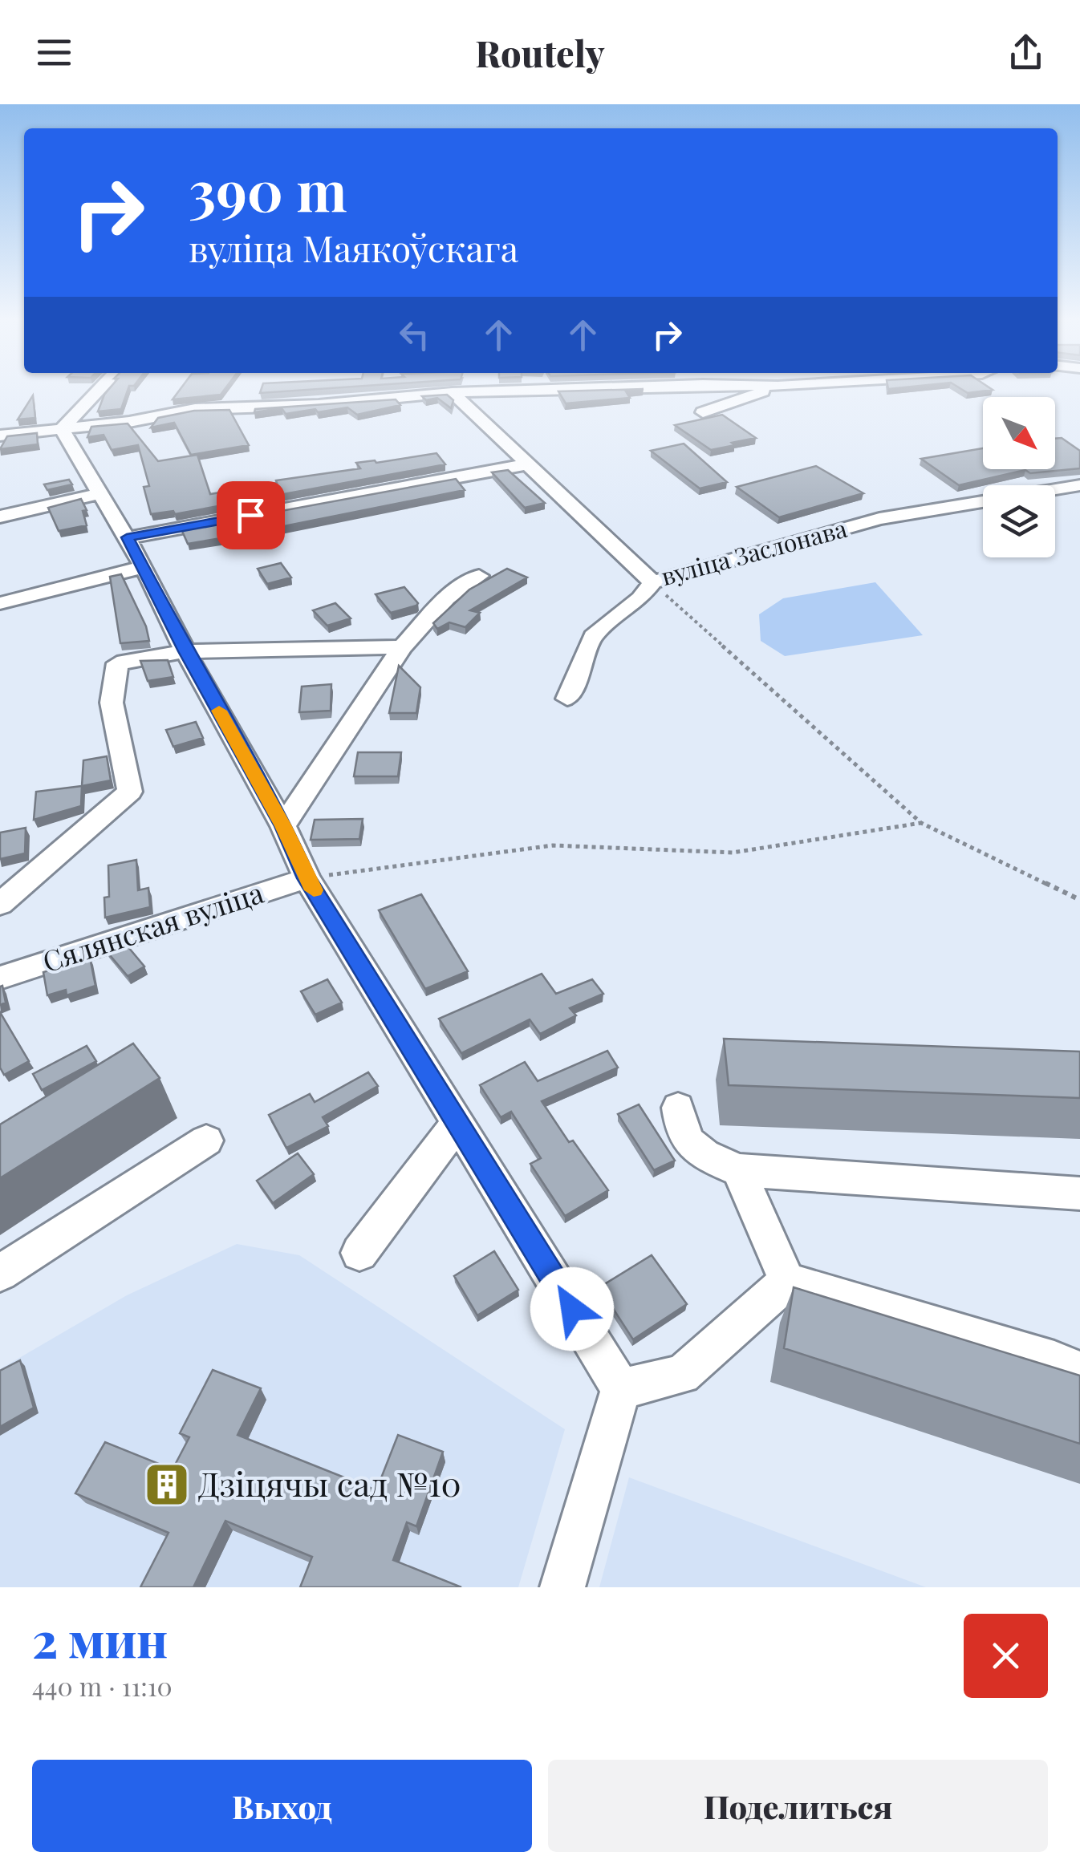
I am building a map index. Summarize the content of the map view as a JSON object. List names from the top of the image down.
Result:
{
  "streets": {
    "street": ["вуліца Заслонава", "Сялянская вуліца"]
  },
  "places": {
    "building": ["Дзіцячы сад №10"]
  },
  "north": "bottom right",
  "page": {
    "header": "Routely",
    "turn": ["390 m", "вуліца Маякоўскага"],
    "heading": ["2 мин", "440 m · 11:10"],
    "buttons": ["Выход", "Поделиться"]
  }
}
